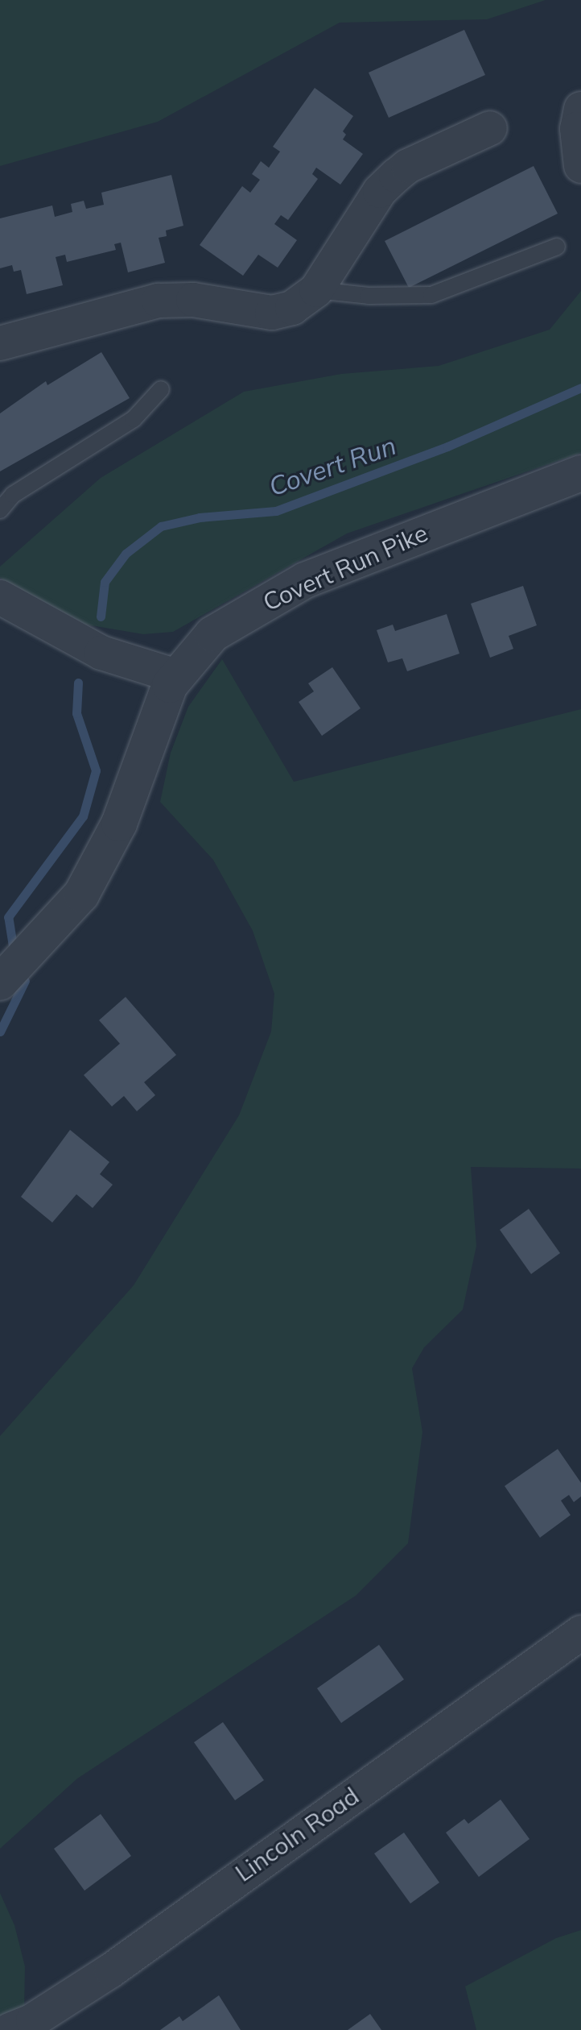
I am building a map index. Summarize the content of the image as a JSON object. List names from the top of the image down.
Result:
{
  "streets": {
    "street": ["Covert Run Pike", "Lincoln Road"]
  },
  "water": ["Covert Run"]
}
